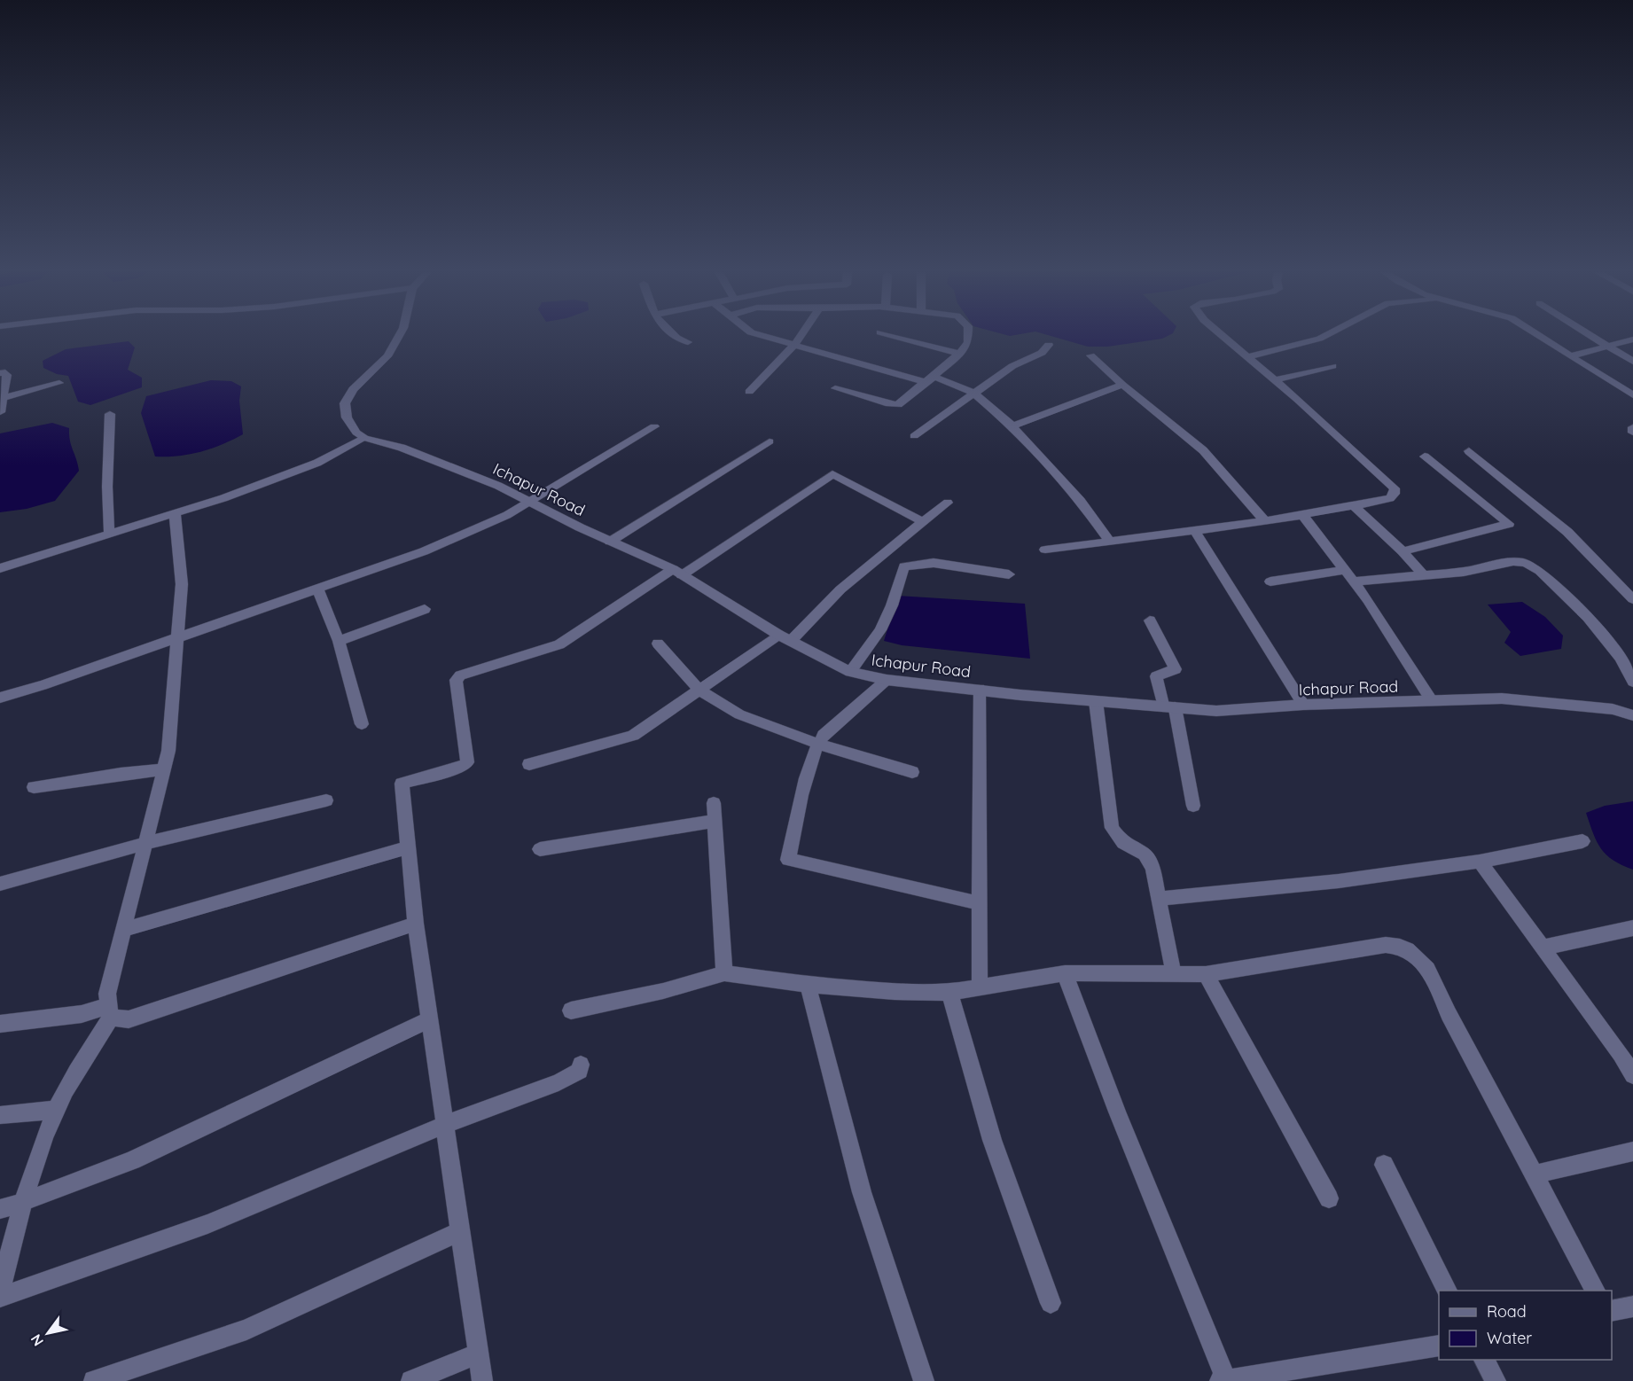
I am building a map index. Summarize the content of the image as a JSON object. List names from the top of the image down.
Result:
{
  "streets": {
    "street": ["Ichapur Road"]
  },
  "legend": ["Road", "Water"],
  "north": "bottom left"
}
